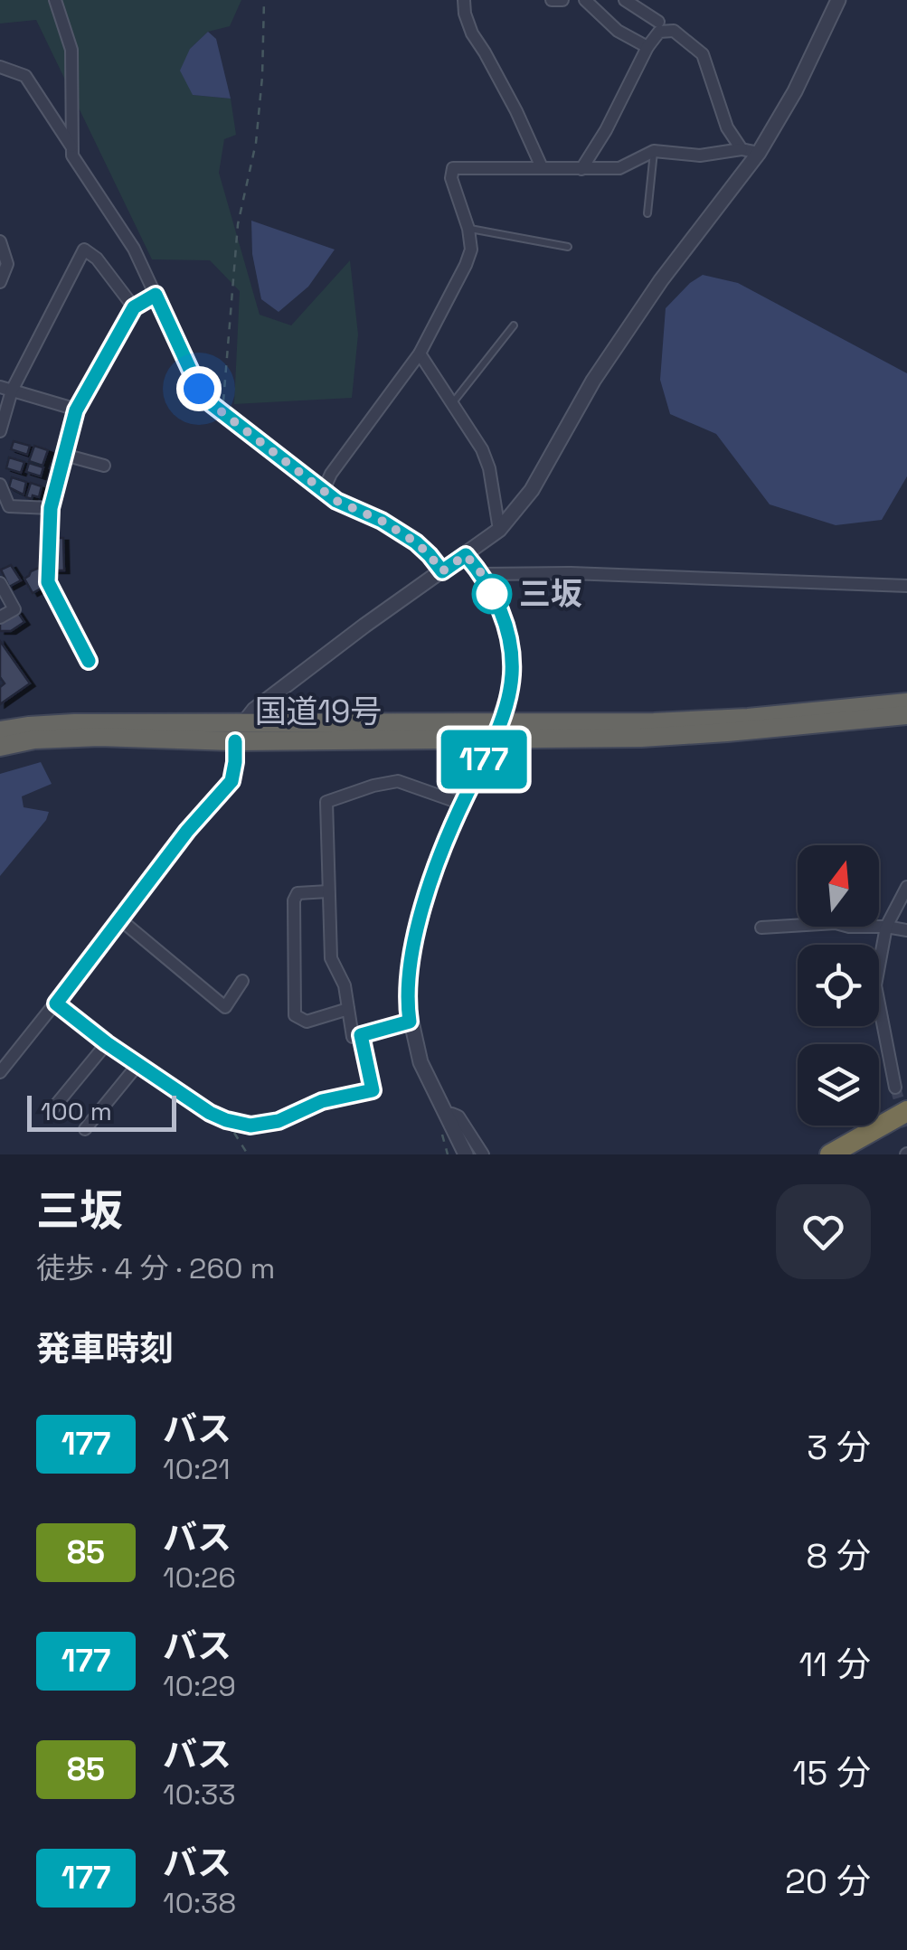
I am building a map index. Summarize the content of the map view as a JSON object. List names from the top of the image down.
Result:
{
  "streets": {
    "highway": ["国道19号"]
  },
  "places": ["三坂"],
  "lines": ["bus line 177"],
  "scale_bar": "100 m",
  "north": "top",
  "page": {
    "on_map": "177",
    "scale": "100 m",
    "heading": [
      ["三坂", "徒歩 · 4 分 · 260 m"],
      "発車時刻"
    ],
    "list": [
      {
        "mark": "177",
        "name": "バス",
        "note": "10:21",
        "value": "3 分"
      },
      {
        "mark": "85",
        "name": "バス",
        "note": "10:26",
        "value": "8 分"
      },
      {
        "mark": "177",
        "name": "バス",
        "note": "10:29",
        "value": "11 分"
      },
      {
        "mark": "85",
        "name": "バス",
        "note": "10:33",
        "value": "15 分"
      },
      {
        "mark": "177",
        "name": "バス",
        "note": "10:38",
        "value": "20 分"
      }
    ]
  }
}
